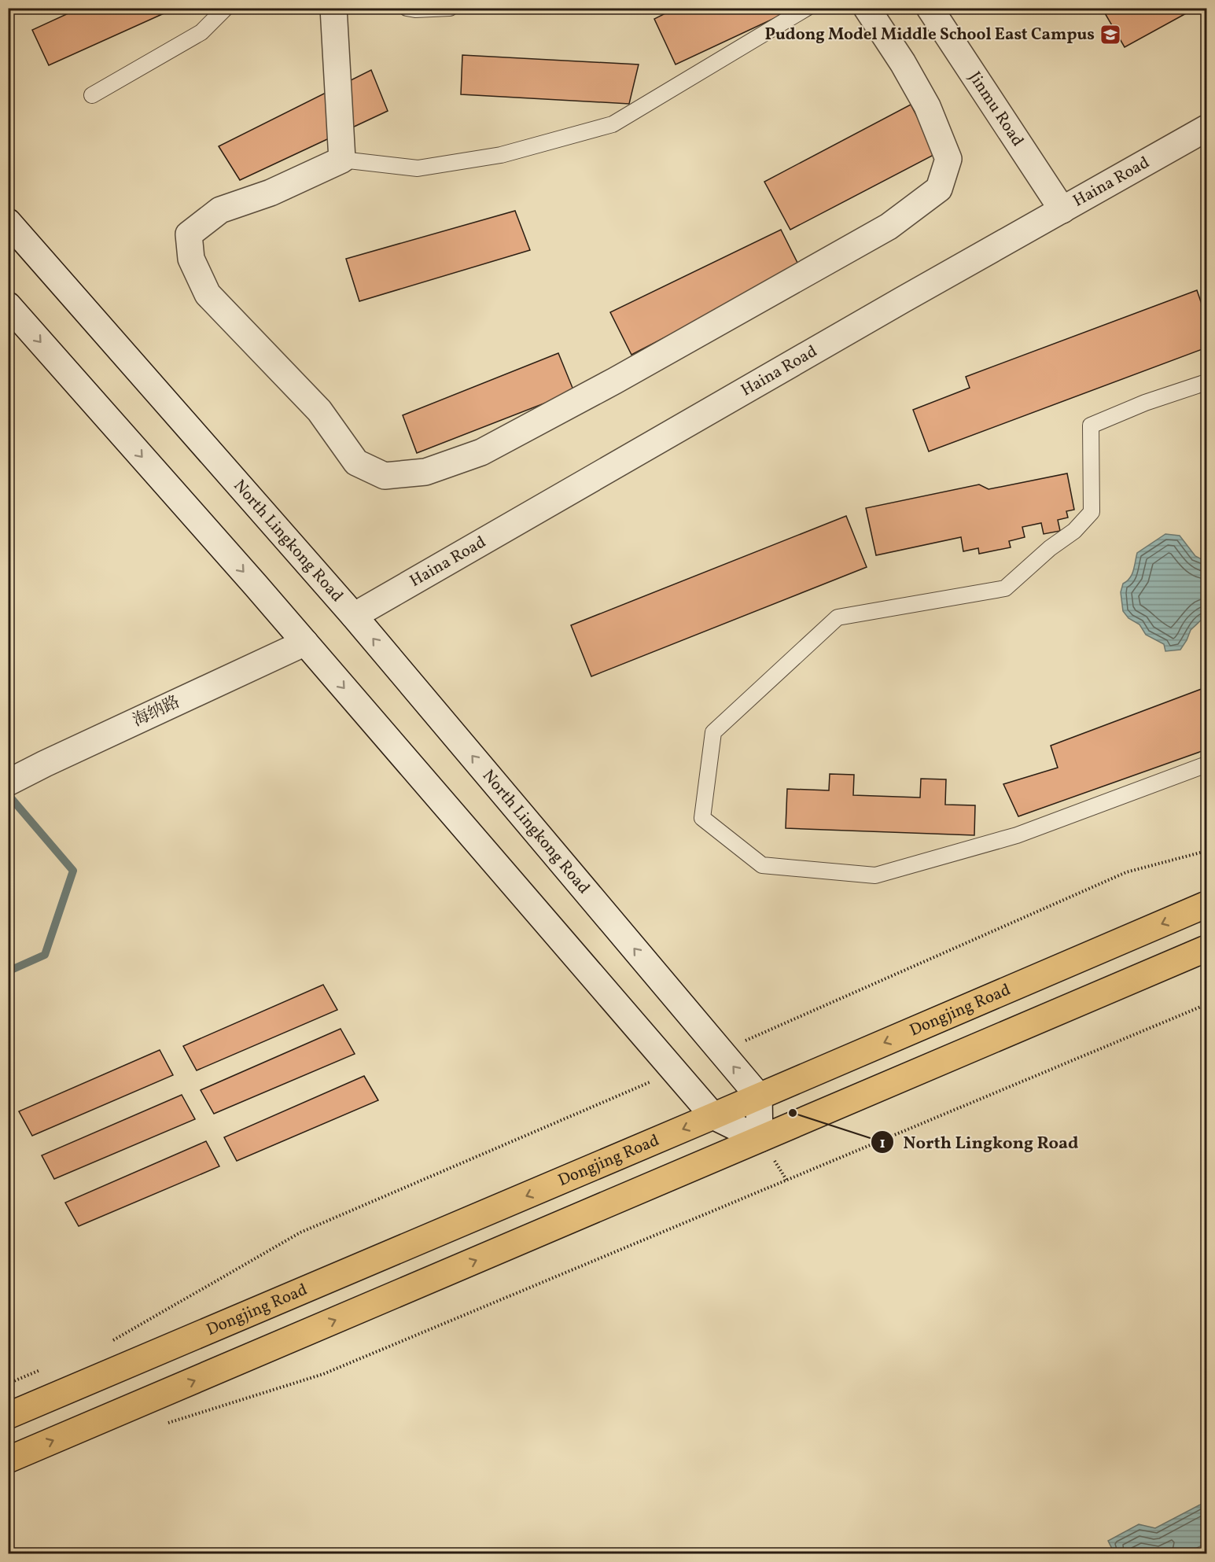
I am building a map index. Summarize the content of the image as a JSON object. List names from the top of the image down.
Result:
{
  "streets": {
    "main road": ["Dongjing Road"],
    "street": [
      "Jinmu Road",
      "Haina Road",
      "North Lingkong Road",
      "海纳路"
    ]
  },
  "crossings": [
    ["Jinmu Road", "Haina Road"],
    ["Haina Road", "North Lingkong Road"],
    ["North Lingkong Road", "Dongjing Road"]
  ],
  "places": {
    "school or university": ["Pudong Model Middle School East Campus"],
    "other": ["North Lingkong Road"]
  }
}
